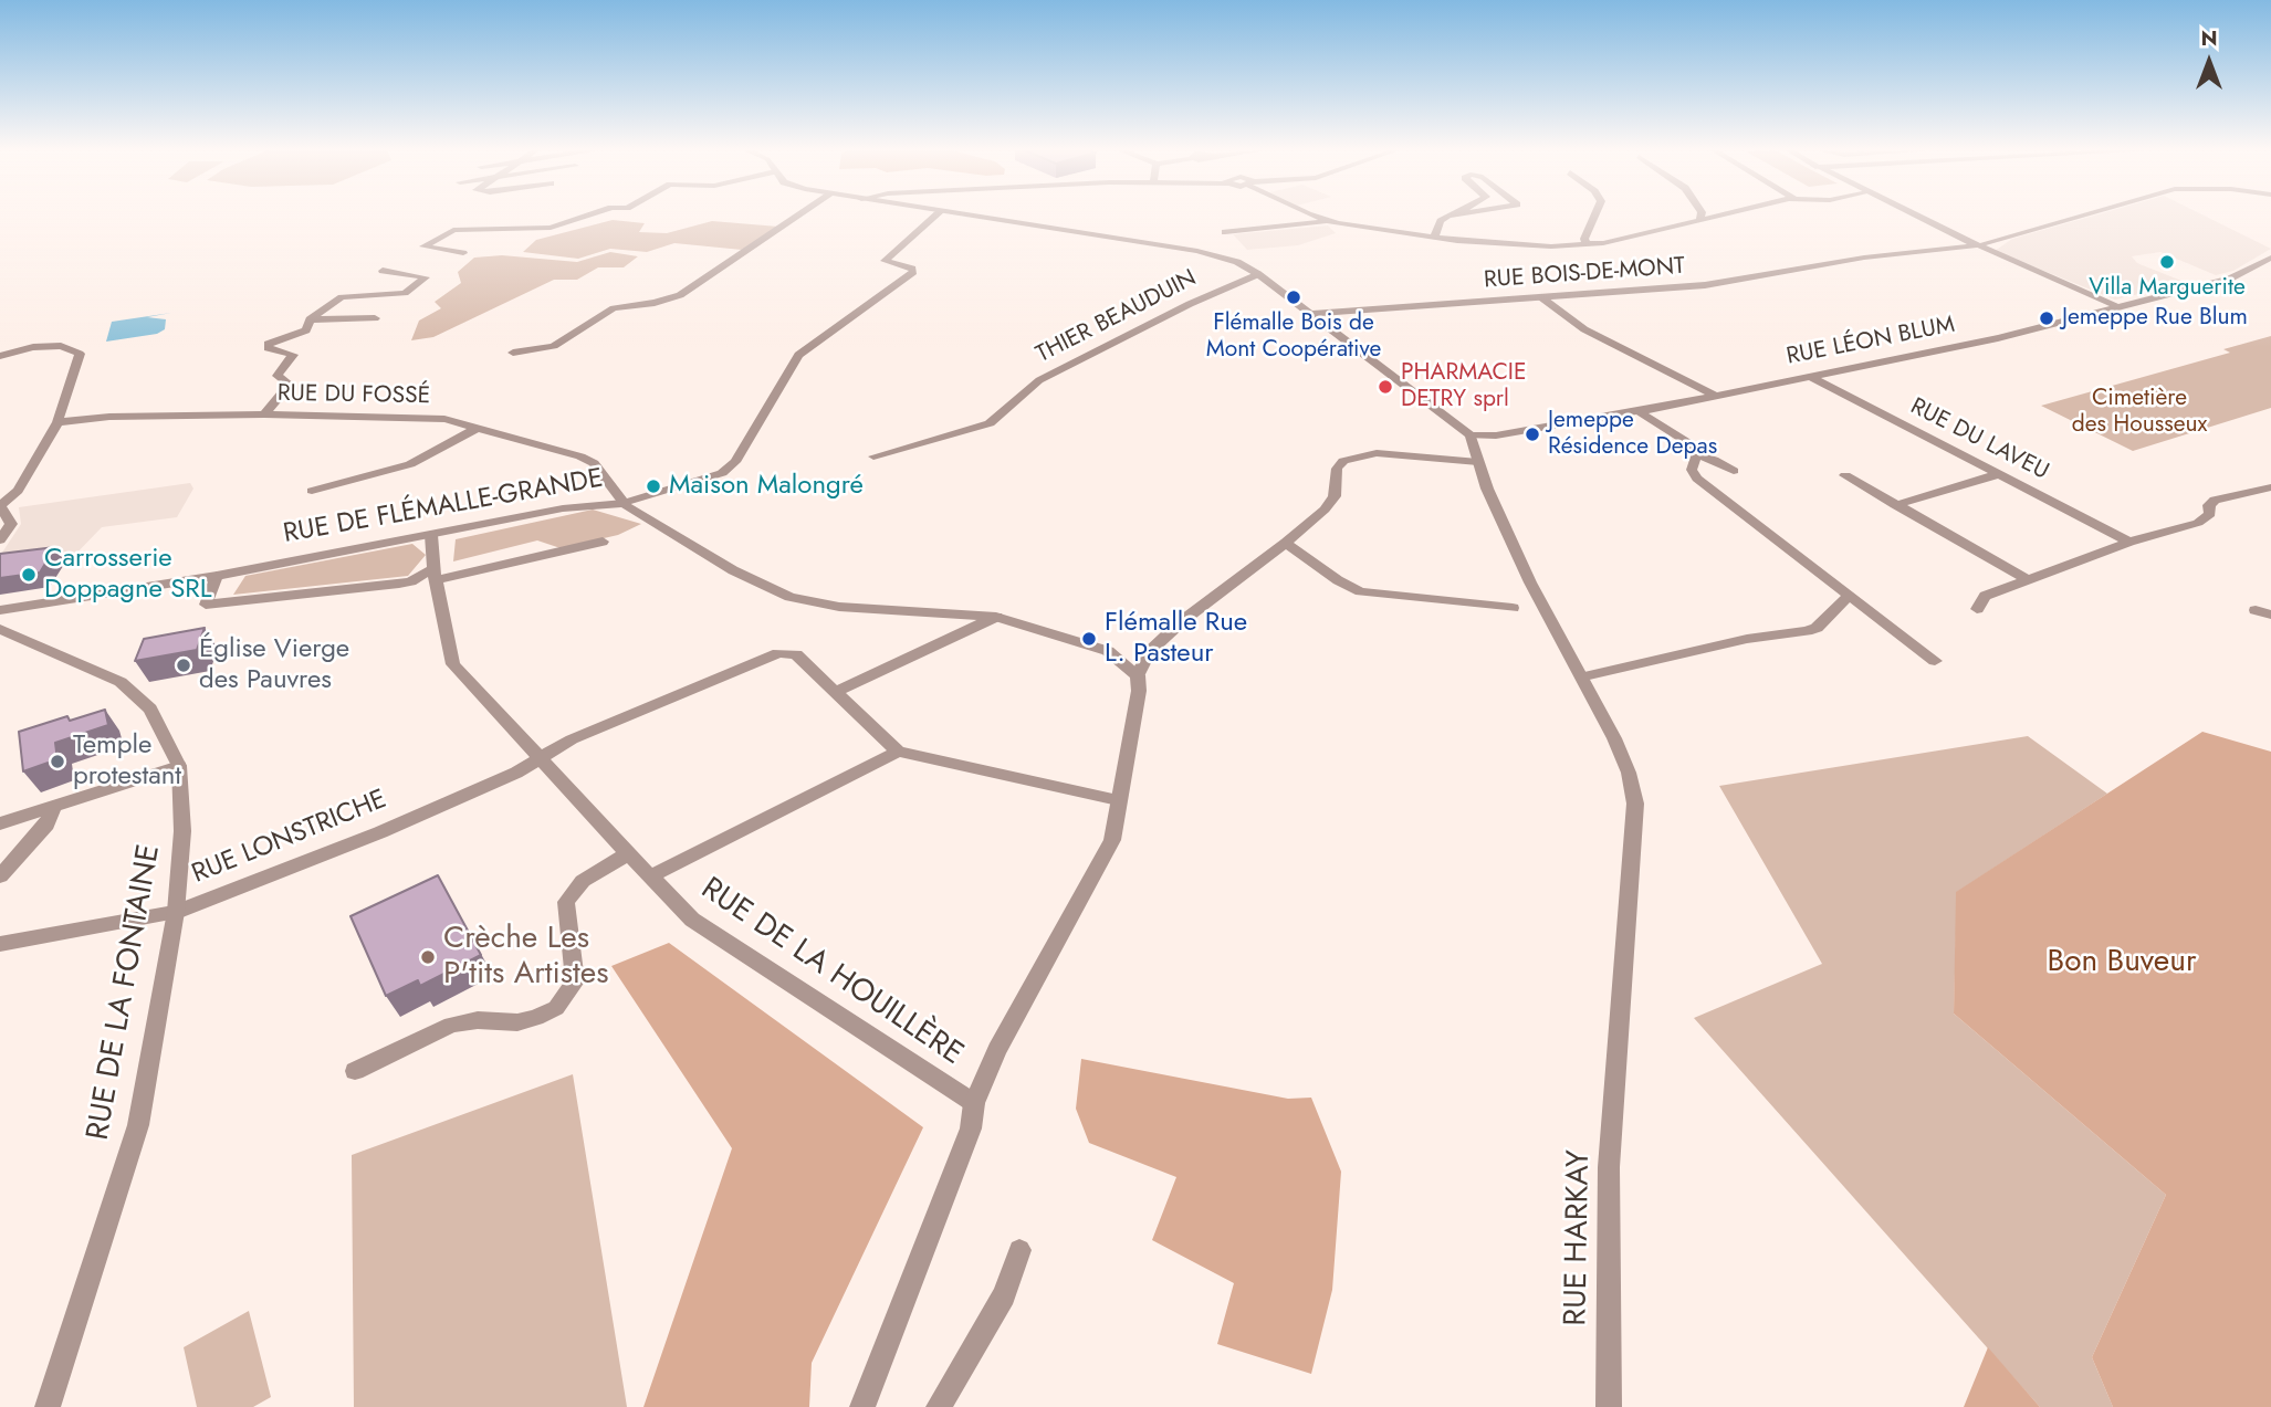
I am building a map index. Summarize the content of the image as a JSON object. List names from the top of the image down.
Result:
{
  "streets": {
    "street": [
      "RUE BOIS-DE-MONT",
      "THIER BEAUDUIN",
      "RUE LÉON BLUM",
      "RUE DU FOSSÉ",
      "RUE DU LAVEU",
      "RUE DE FLÉMALLE-GRANDE",
      "RUE LONSTRICHE",
      "RUE DE LA HOUILLÈRE",
      "RUE DE LA FONTAINE",
      "RUE HARKAY"
    ]
  },
  "crossings": [
    ["RUE LÉON BLUM", "RUE DU LAVEU"],
    ["RUE LÉON BLUM", "RUE HARKAY"],
    ["RUE DU FOSSÉ", "RUE DE FLÉMALLE-GRANDE"],
    ["RUE DE FLÉMALLE-GRANDE", "RUE DE LA HOUILLÈRE"],
    ["RUE LONSTRICHE", "RUE DE LA HOUILLÈRE"],
    ["RUE LONSTRICHE", "RUE DE LA FONTAINE"]
  ],
  "parks": ["Cimetière des Housseux", "Bon Buveur"],
  "places": [
    "Villa Marguerite",
    "Flémalle Bois de Mont Coopérative",
    "Jemeppe Rue Blum",
    "PHARMACIE DETRY sprl",
    "Jemeppe Résidence Depas",
    "Maison Malongré",
    "Carrosserie Doppagne SRL",
    "Flémalle Rue L. Pasteur",
    "Église Vierge des Pauvres",
    "Temple protestant",
    "Crèche Les P'tits Artistes"
  ],
  "north": "top"
}
